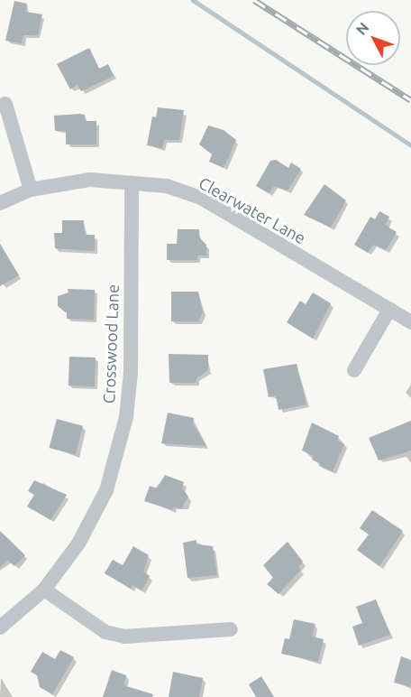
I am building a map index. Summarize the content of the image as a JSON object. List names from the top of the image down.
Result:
{
  "streets": {
    "street": ["Clearwater Lane", "Crosswood Lane"]
  },
  "crossings": [
    ["Clearwater Lane", "Crosswood Lane"]
  ],
  "north": "top left"
}
